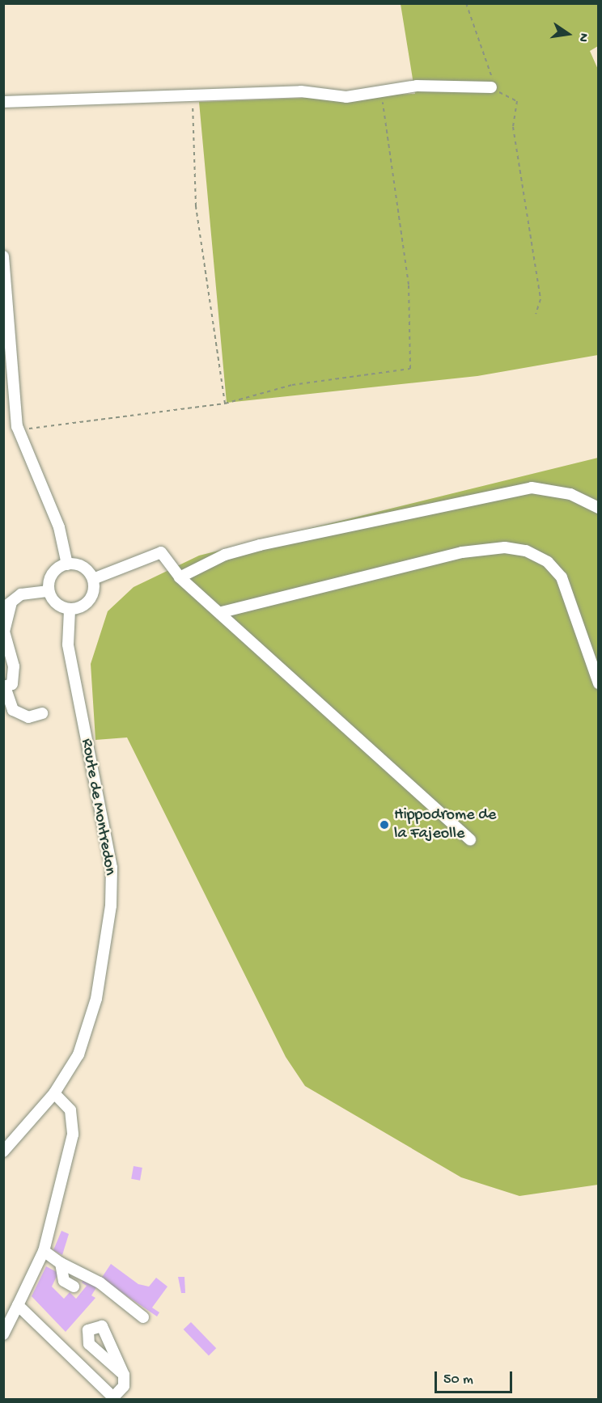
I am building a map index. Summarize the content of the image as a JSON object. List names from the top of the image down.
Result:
{
  "streets": {
    "street": ["Route de Montredon"]
  },
  "places": ["Hippodrome de la Fajeolle"],
  "scale_bar": "50 m",
  "north": "right"
}
